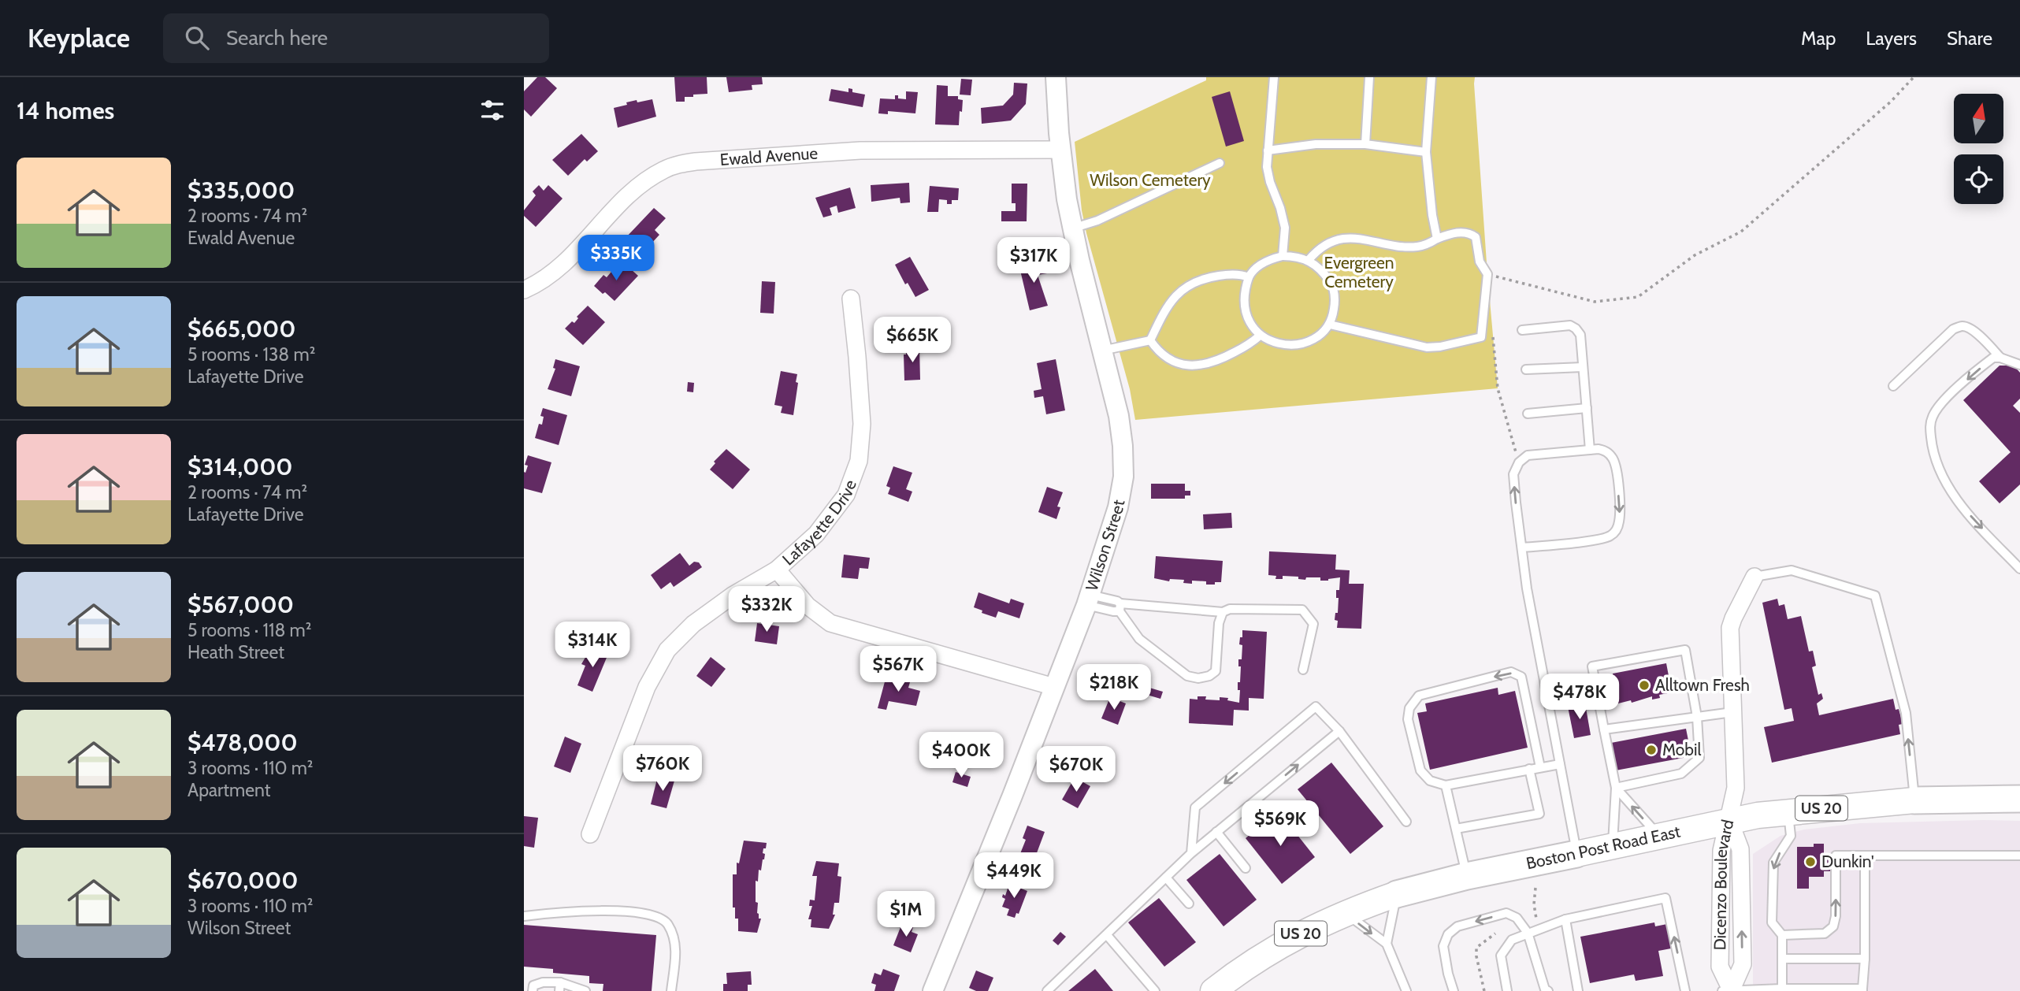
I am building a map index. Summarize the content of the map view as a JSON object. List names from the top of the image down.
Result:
{
  "streets": {
    "highway": ["US 20", "Boston Post Road East"],
    "street": [
      "Ewald Avenue",
      "Lafayette Drive",
      "Wilson Street",
      "Dicenzo Boulevard"
    ]
  },
  "crossings": [
    ["Ewald Avenue", "Wilson Street"],
    ["Boston Post Road East", "Dicenzo Boulevard"]
  ],
  "parks": ["Wilson Cemetery", "Evergreen Cemetery"],
  "places": ["Alltown Fresh", "Mobil", "Dunkin'"],
  "north": "top",
  "page": {
    "header": "Keyplace",
    "search": "Search here",
    "nav": ["Map", "Layers", "Share"],
    "heading": "14 homes",
    "list": [
      {
        "name": "$335,000",
        "note": "2 rooms · 74 m² · Ewald Avenue"
      },
      {
        "name": "$665,000",
        "note": "5 rooms · 138 m² · Lafayette Drive"
      },
      {
        "name": "$314,000",
        "note": "2 rooms · 74 m² · Lafayette Drive"
      },
      {
        "name": "$567,000",
        "note": "5 rooms · 118 m² · Heath Street"
      },
      {
        "name": "$478,000",
        "note": "3 rooms · 110 m² · Apartment"
      },
      {
        "name": "$670,000",
        "note": "3 rooms · 110 m² · Wilson Street"
      }
    ],
    "price": [
      "$335K",
      "$317K",
      "$665K",
      "$332K",
      "$314K",
      "$567K",
      "$218K",
      "$478K",
      "$400K",
      "$760K",
      "$670K",
      "$569K",
      "$449K",
      "$1M"
    ]
  }
}
